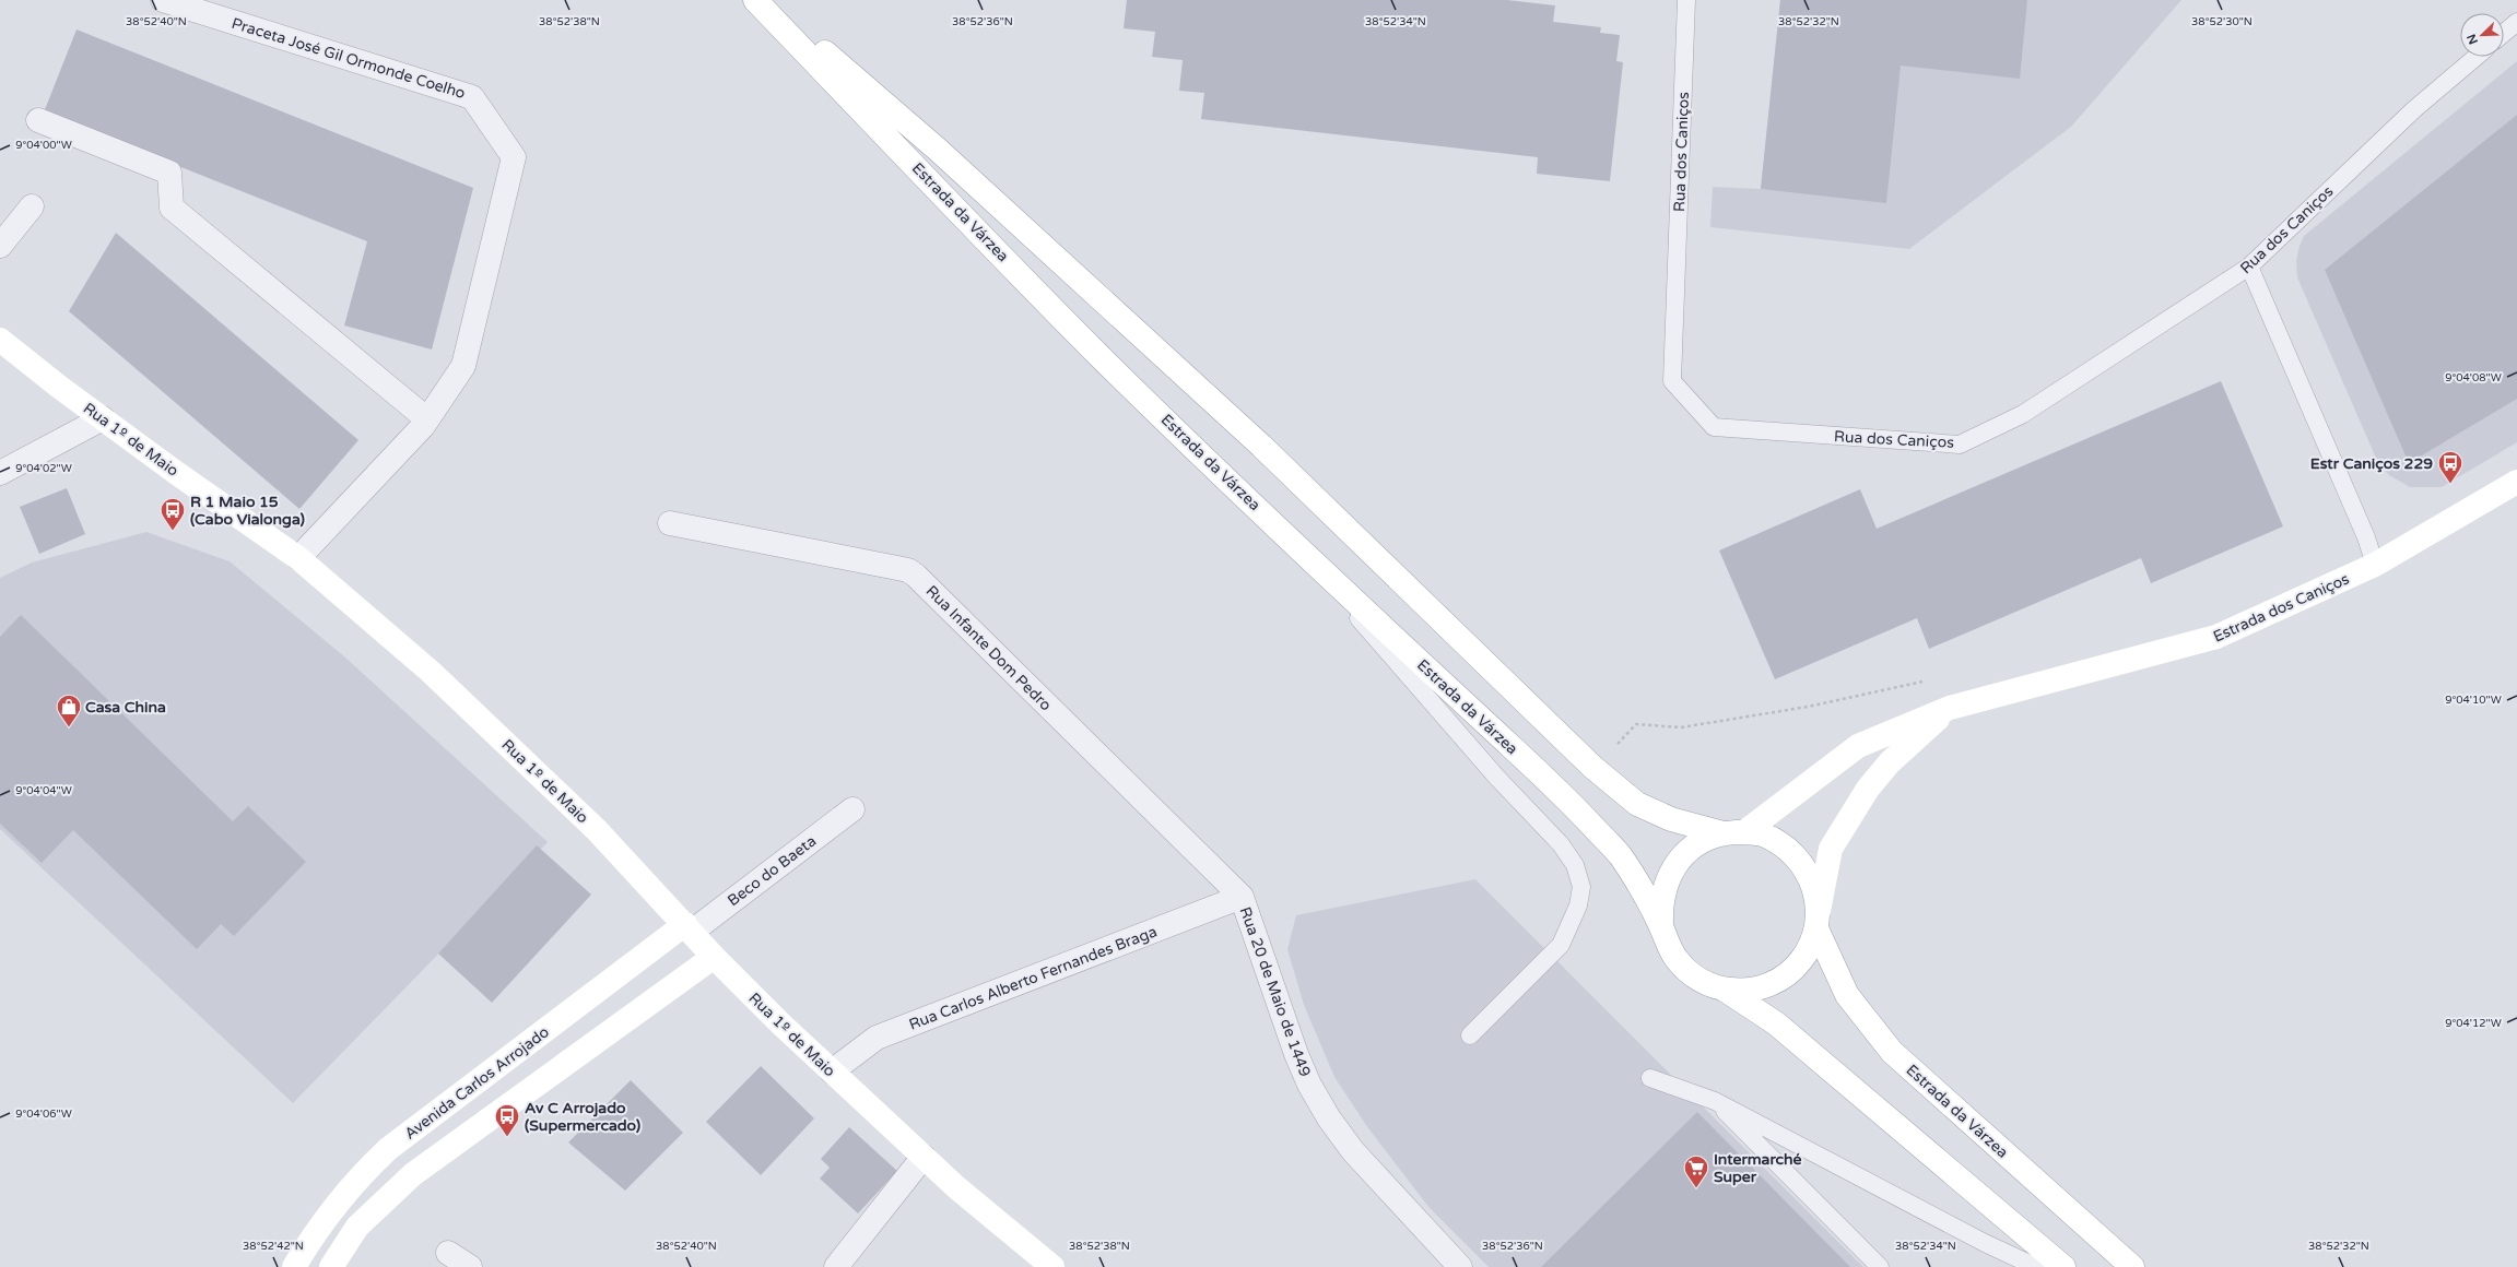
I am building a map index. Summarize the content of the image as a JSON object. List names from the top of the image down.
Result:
{
  "streets": {
    "main road": [
      "Estrada da Várzea",
      "Rua 1º de Maio",
      "Estrada dos Caniços",
      "Avenida Carlos Arrojado"
    ],
    "street": [
      "Praceta José Gil Ormonde Coelho",
      "Rua Infante Dom Pedro",
      "Beco do Baeta",
      "Rua Carlos Alberto Fernandes Braga",
      "Rua 20 de Maio de 1449"
    ],
    "lane": ["Rua dos Caniços"]
  },
  "crossings": [
    ["Praceta José Gil Ormonde Coelho", "Rua 1º de Maio"],
    ["Estrada da Várzea", "Estrada dos Caniços"],
    ["Rua 1º de Maio", "Beco do Baeta"],
    ["Rua 1º de Maio", "Rua Carlos Alberto Fernandes Braga"],
    ["Rua 1º de Maio", "Avenida Carlos Arrojado"],
    ["Rua Infante Dom Pedro", "Rua Carlos Alberto Fernandes Braga"],
    ["Rua Infante Dom Pedro", "Rua 20 de Maio de 1449"],
    ["Beco do Baeta", "Avenida Carlos Arrojado"],
    ["Rua Carlos Alberto Fernandes Braga", "Rua 20 de Maio de 1449"]
  ],
  "places": {
    "bus stop": ["Estr Caniços 229", "R 1 Maio 15 (Cabo Vialonga)", "Av C Arrojado (Supermercado)"],
    "shop": ["Casa China"],
    "supermarket": ["Intermarché Super"]
  },
  "north": "bottom left",
  "coordinates": [
    "38°52'40\"N",
    "38°52'38\"N",
    "38°52'36\"N",
    "38°52'34\"N",
    "38°52'32\"N",
    "38°52'30\"N",
    "9°04'00\"W",
    "9°04'08\"W",
    "9°04'02\"W",
    "9°04'10\"W",
    "9°04'04\"W",
    "9°04'12\"W",
    "9°04'06\"W",
    "38°52'42\"N"
  ]
}
